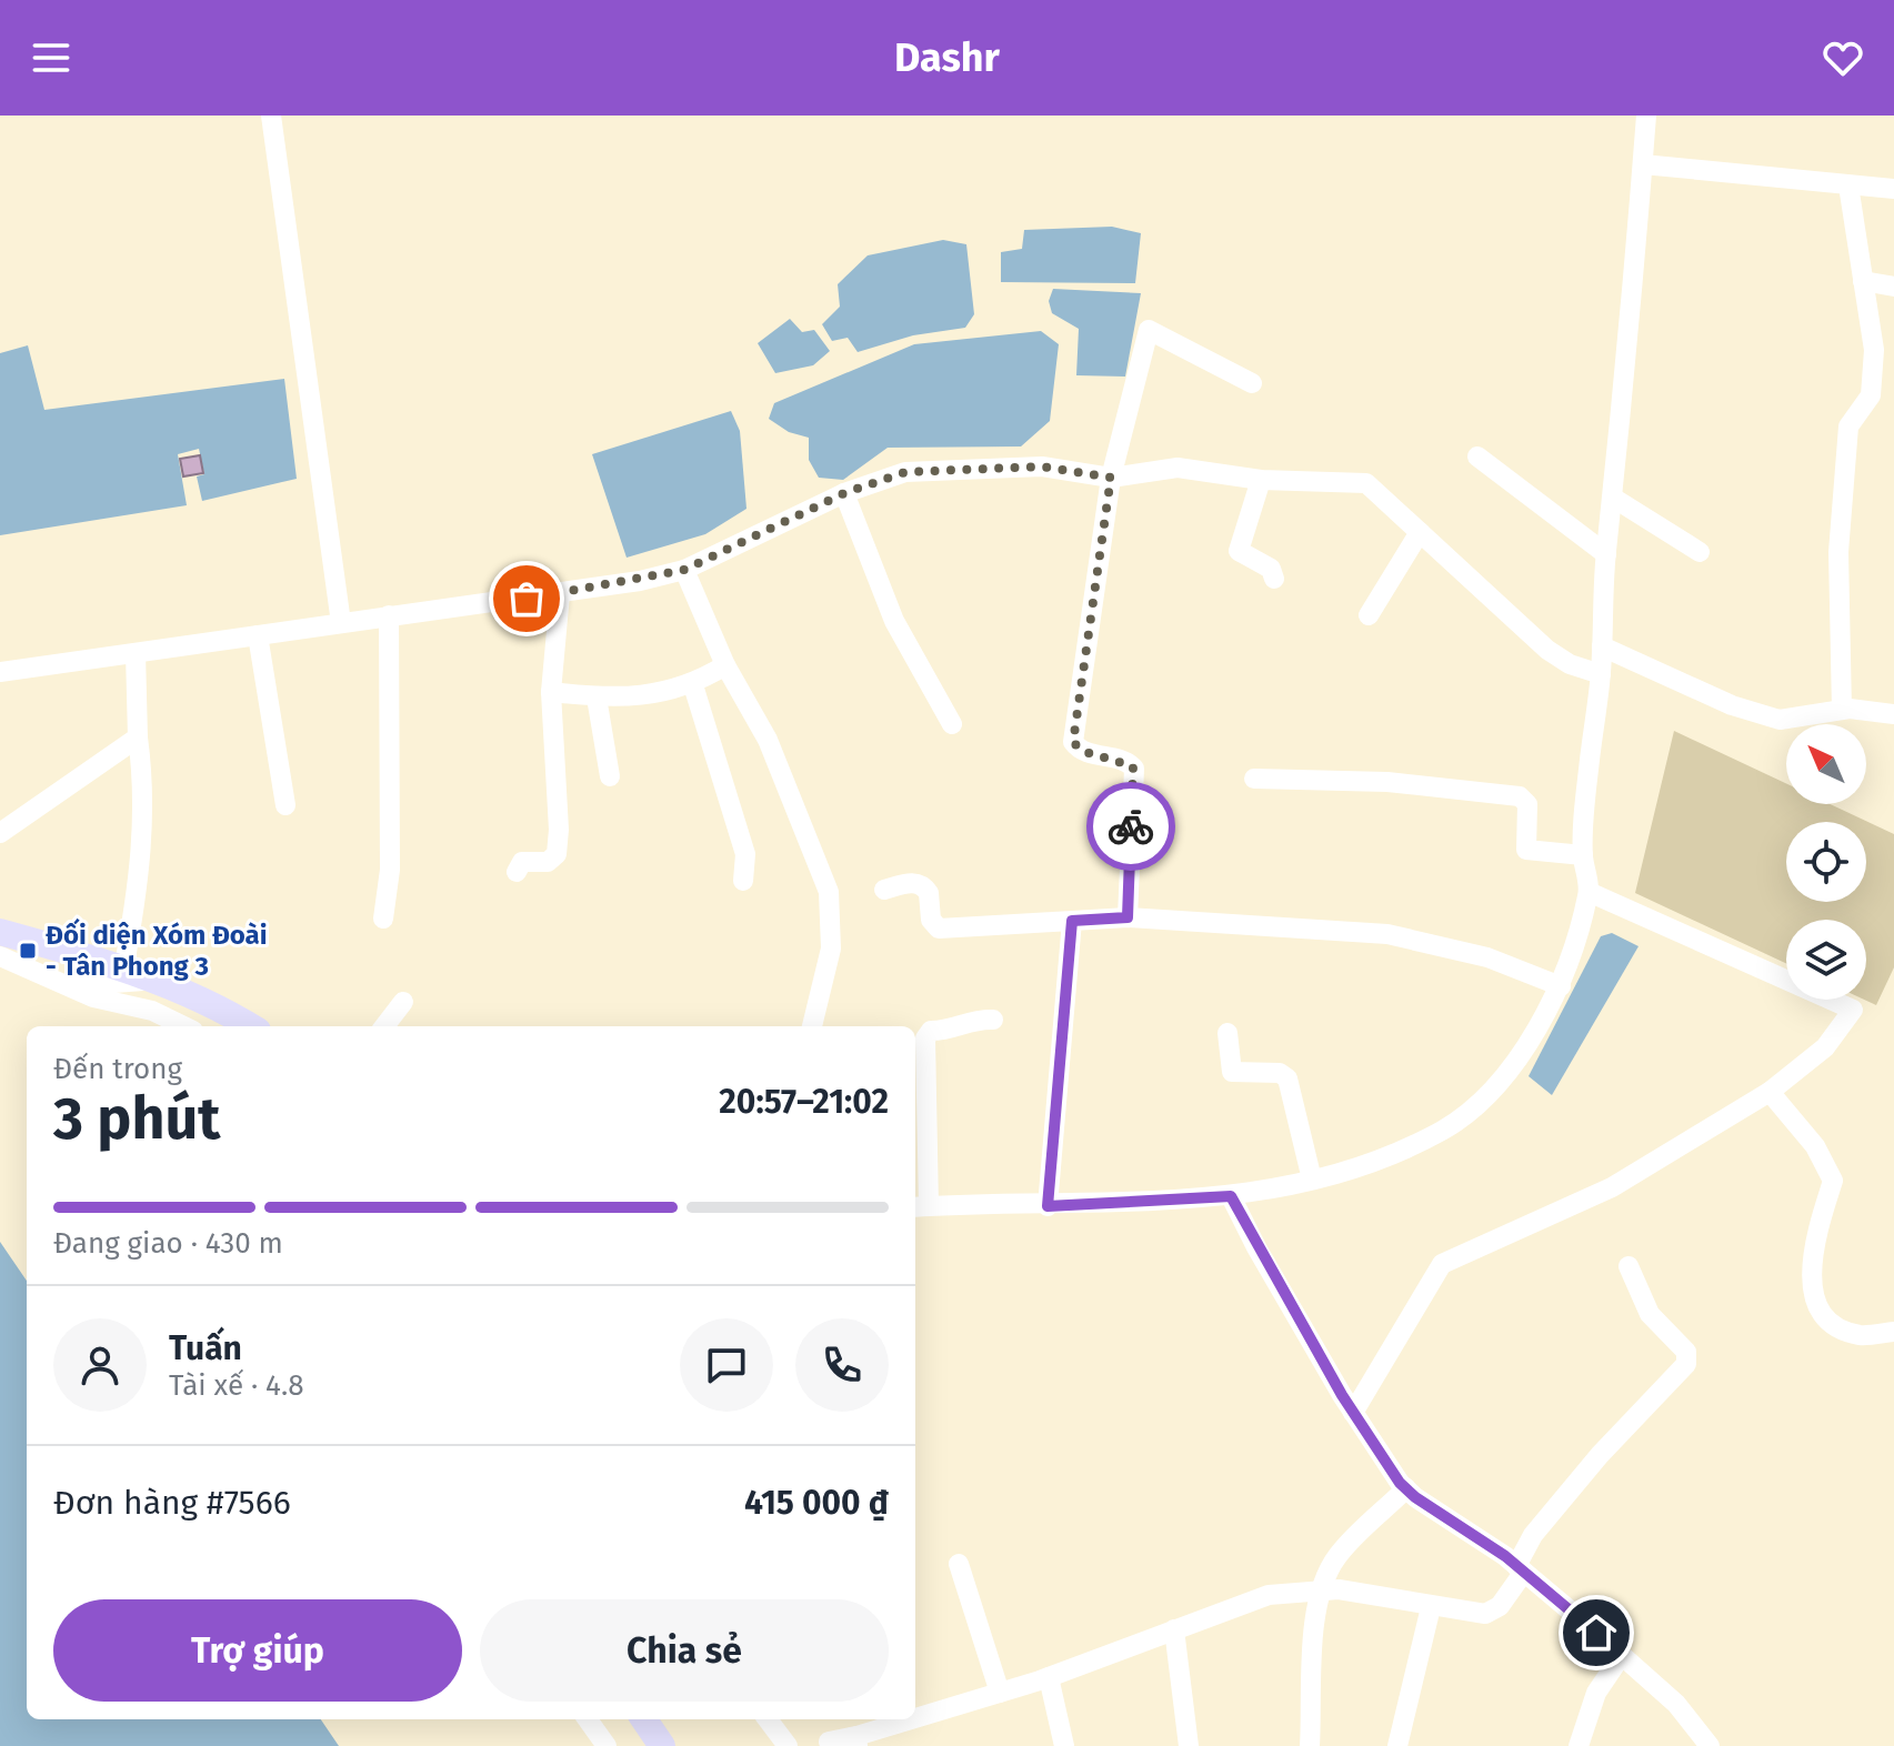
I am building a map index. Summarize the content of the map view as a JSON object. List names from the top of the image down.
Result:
{
  "places": {
    "transit": ["Đối diện Xóm Đoài - Tân Phong 3"]
  },
  "north": "top left",
  "page": {
    "header": "Dashr",
    "heading": ["3 phút", "Đến trong", "20:57–21:02"],
    "panel": [
      "Tuấn",
      "Tài xế · 4.8",
      "Đơn hàng #7566",
      "415 000 ₫"
    ],
    "bar": "Đang giao · 430 m",
    "buttons": ["Trợ giúp", "Chia sẻ"]
  }
}
